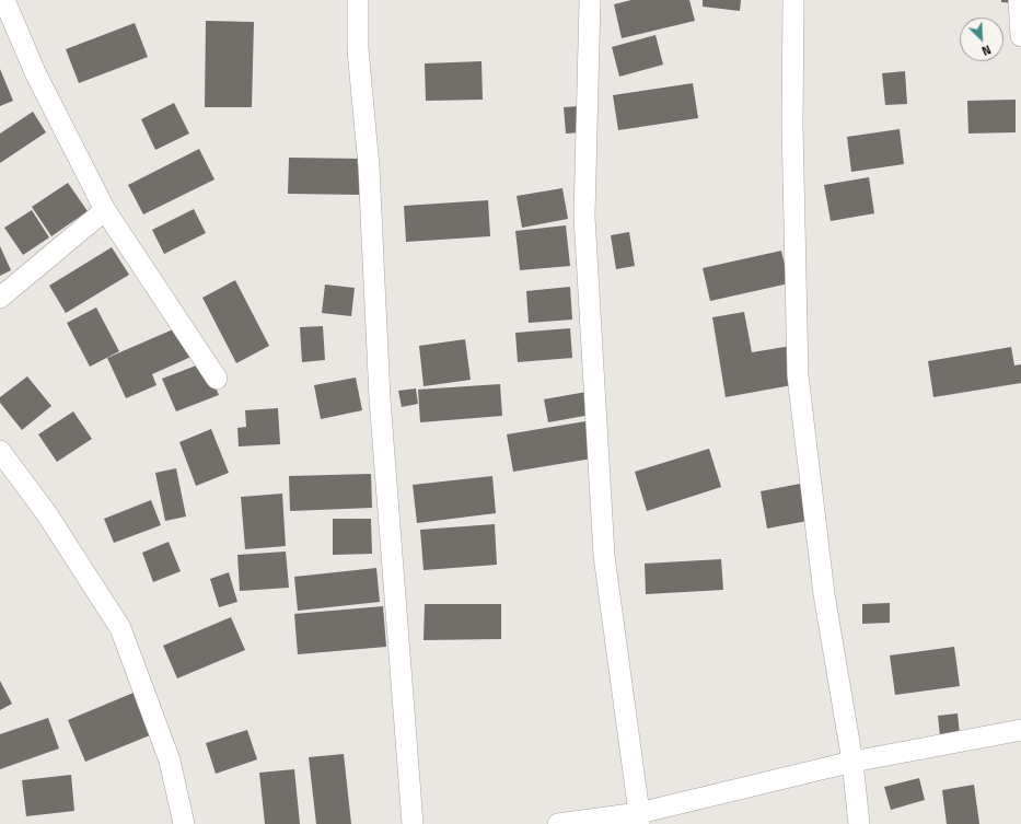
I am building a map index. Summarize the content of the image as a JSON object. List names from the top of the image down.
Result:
{
  "north": "bottom right"
}
